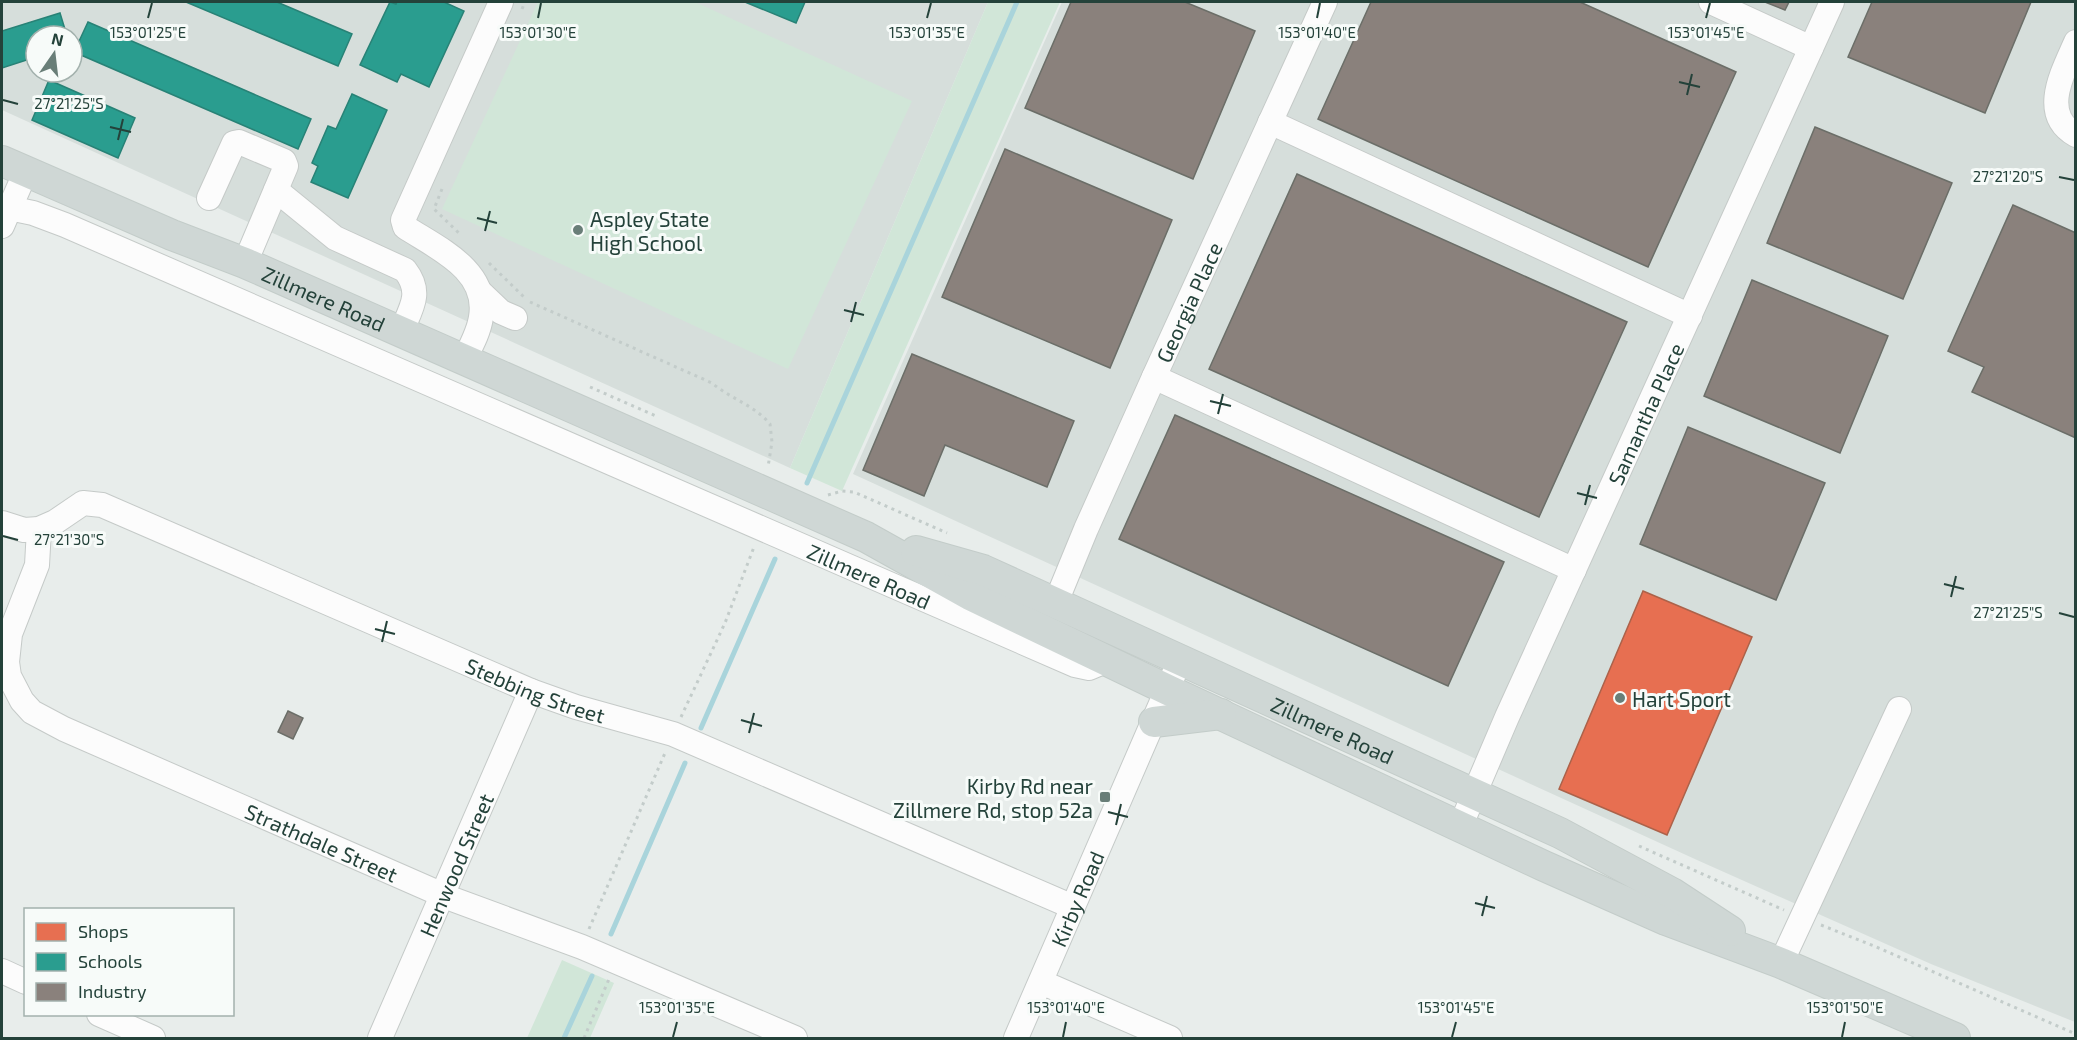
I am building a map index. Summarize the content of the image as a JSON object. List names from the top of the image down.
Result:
{
  "streets": {
    "main road": ["Zillmere Road"],
    "street": [
      "Georgia Place",
      "Samantha Place",
      "Stebbing Street",
      "Strathdale Street",
      "Henwood Street",
      "Kirby Road"
    ]
  },
  "crossings": [
    ["Zillmere Road", "Georgia Place"],
    ["Zillmere Road", "Samantha Place"],
    ["Zillmere Road", "Kirby Road"],
    ["Stebbing Street", "Strathdale Street"],
    ["Stebbing Street", "Henwood Street"],
    ["Stebbing Street", "Kirby Road"],
    ["Strathdale Street", "Henwood Street"]
  ],
  "places": {
    "other": ["Aspley State High School", "Hart Sport"],
    "transit": ["Kirby Rd near Zillmere Rd, stop 52a"]
  },
  "legend": ["Shops", "Schools", "Industry"],
  "north": "top",
  "coordinates": [
    "153°01'25\"E",
    "153°01'30\"E",
    "153°01'35\"E",
    "153°01'40\"E",
    "153°01'45\"E",
    "27°21'25\"S",
    "27°21'20\"S",
    "27°21'30\"S",
    "153°01'50\"E"
  ]
}
